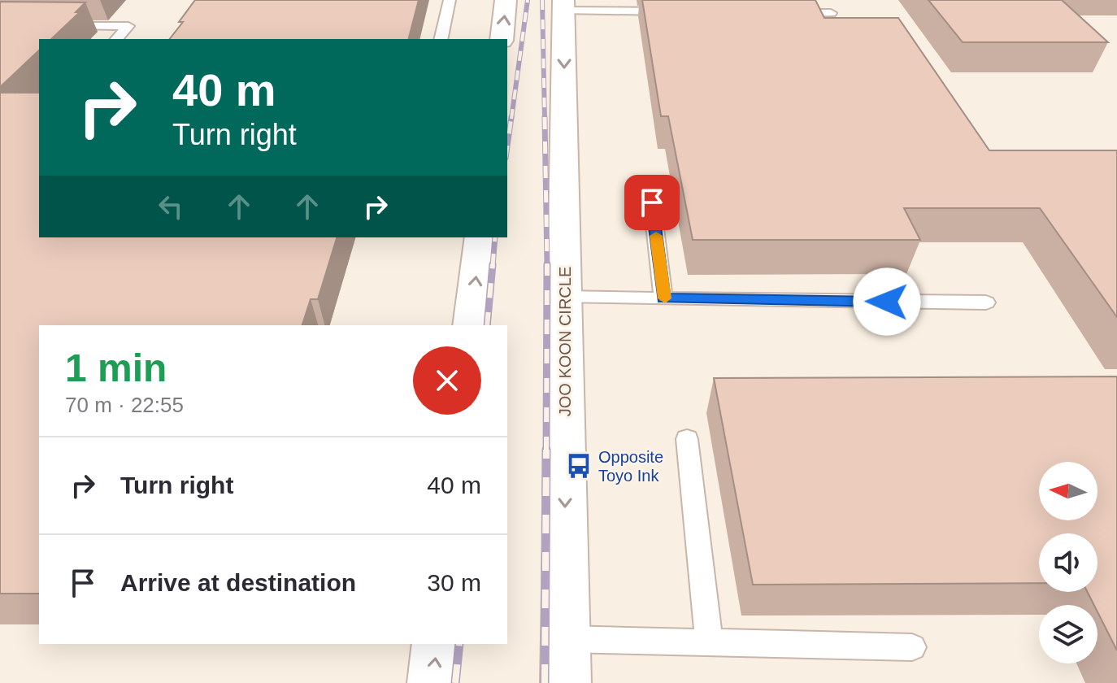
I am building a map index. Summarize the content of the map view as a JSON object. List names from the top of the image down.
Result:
{
  "streets": {
    "street": ["JOO KOON CIRCLE"]
  },
  "one_way": ["JOO KOON CIRCLE"],
  "places": {
    "bus stop": ["Opposite Toyo Ink"]
  },
  "north": "left",
  "page": {
    "turn": ["40 m", "Turn right"],
    "heading": ["1 min", "70 m · 22:55"],
    "list": [
      {
        "name": "Turn right",
        "value": "40 m"
      },
      {
        "name": "Arrive at destination",
        "value": "30 m"
      }
    ]
  }
}
